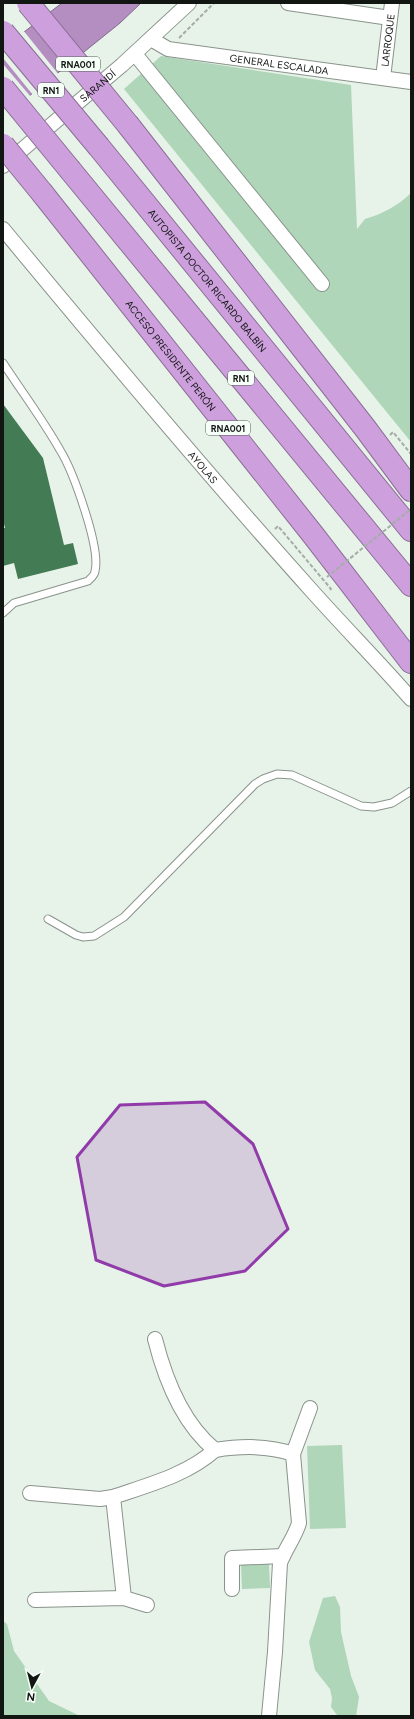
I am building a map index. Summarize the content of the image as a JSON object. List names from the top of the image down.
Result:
{
  "streets": {
    "highway": [
      "RNA001",
      "RN1",
      "AUTOPISTA DOCTOR RICARDO BALBÍN",
      "ACCESO PRESIDENTE PERÓN"
    ],
    "street": [
      "LARROQUE",
      "GENERAL ESCALADA",
      "SARANDÍ",
      "AYOLAS"
    ]
  },
  "crossings": [
    ["LARROQUE", "GENERAL ESCALADA"],
    ["GENERAL ESCALADA", "SARANDÍ"]
  ],
  "north": "bottom"
}
